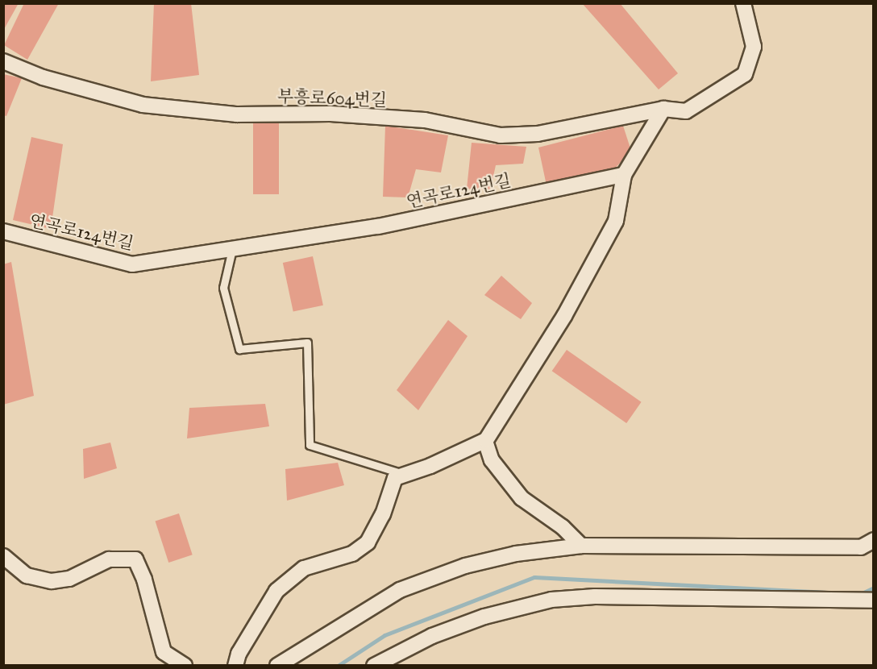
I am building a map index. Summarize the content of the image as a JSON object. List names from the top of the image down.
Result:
{
  "streets": {
    "street": ["부흥로604번길", "연곡로124번길"]
  }
}
